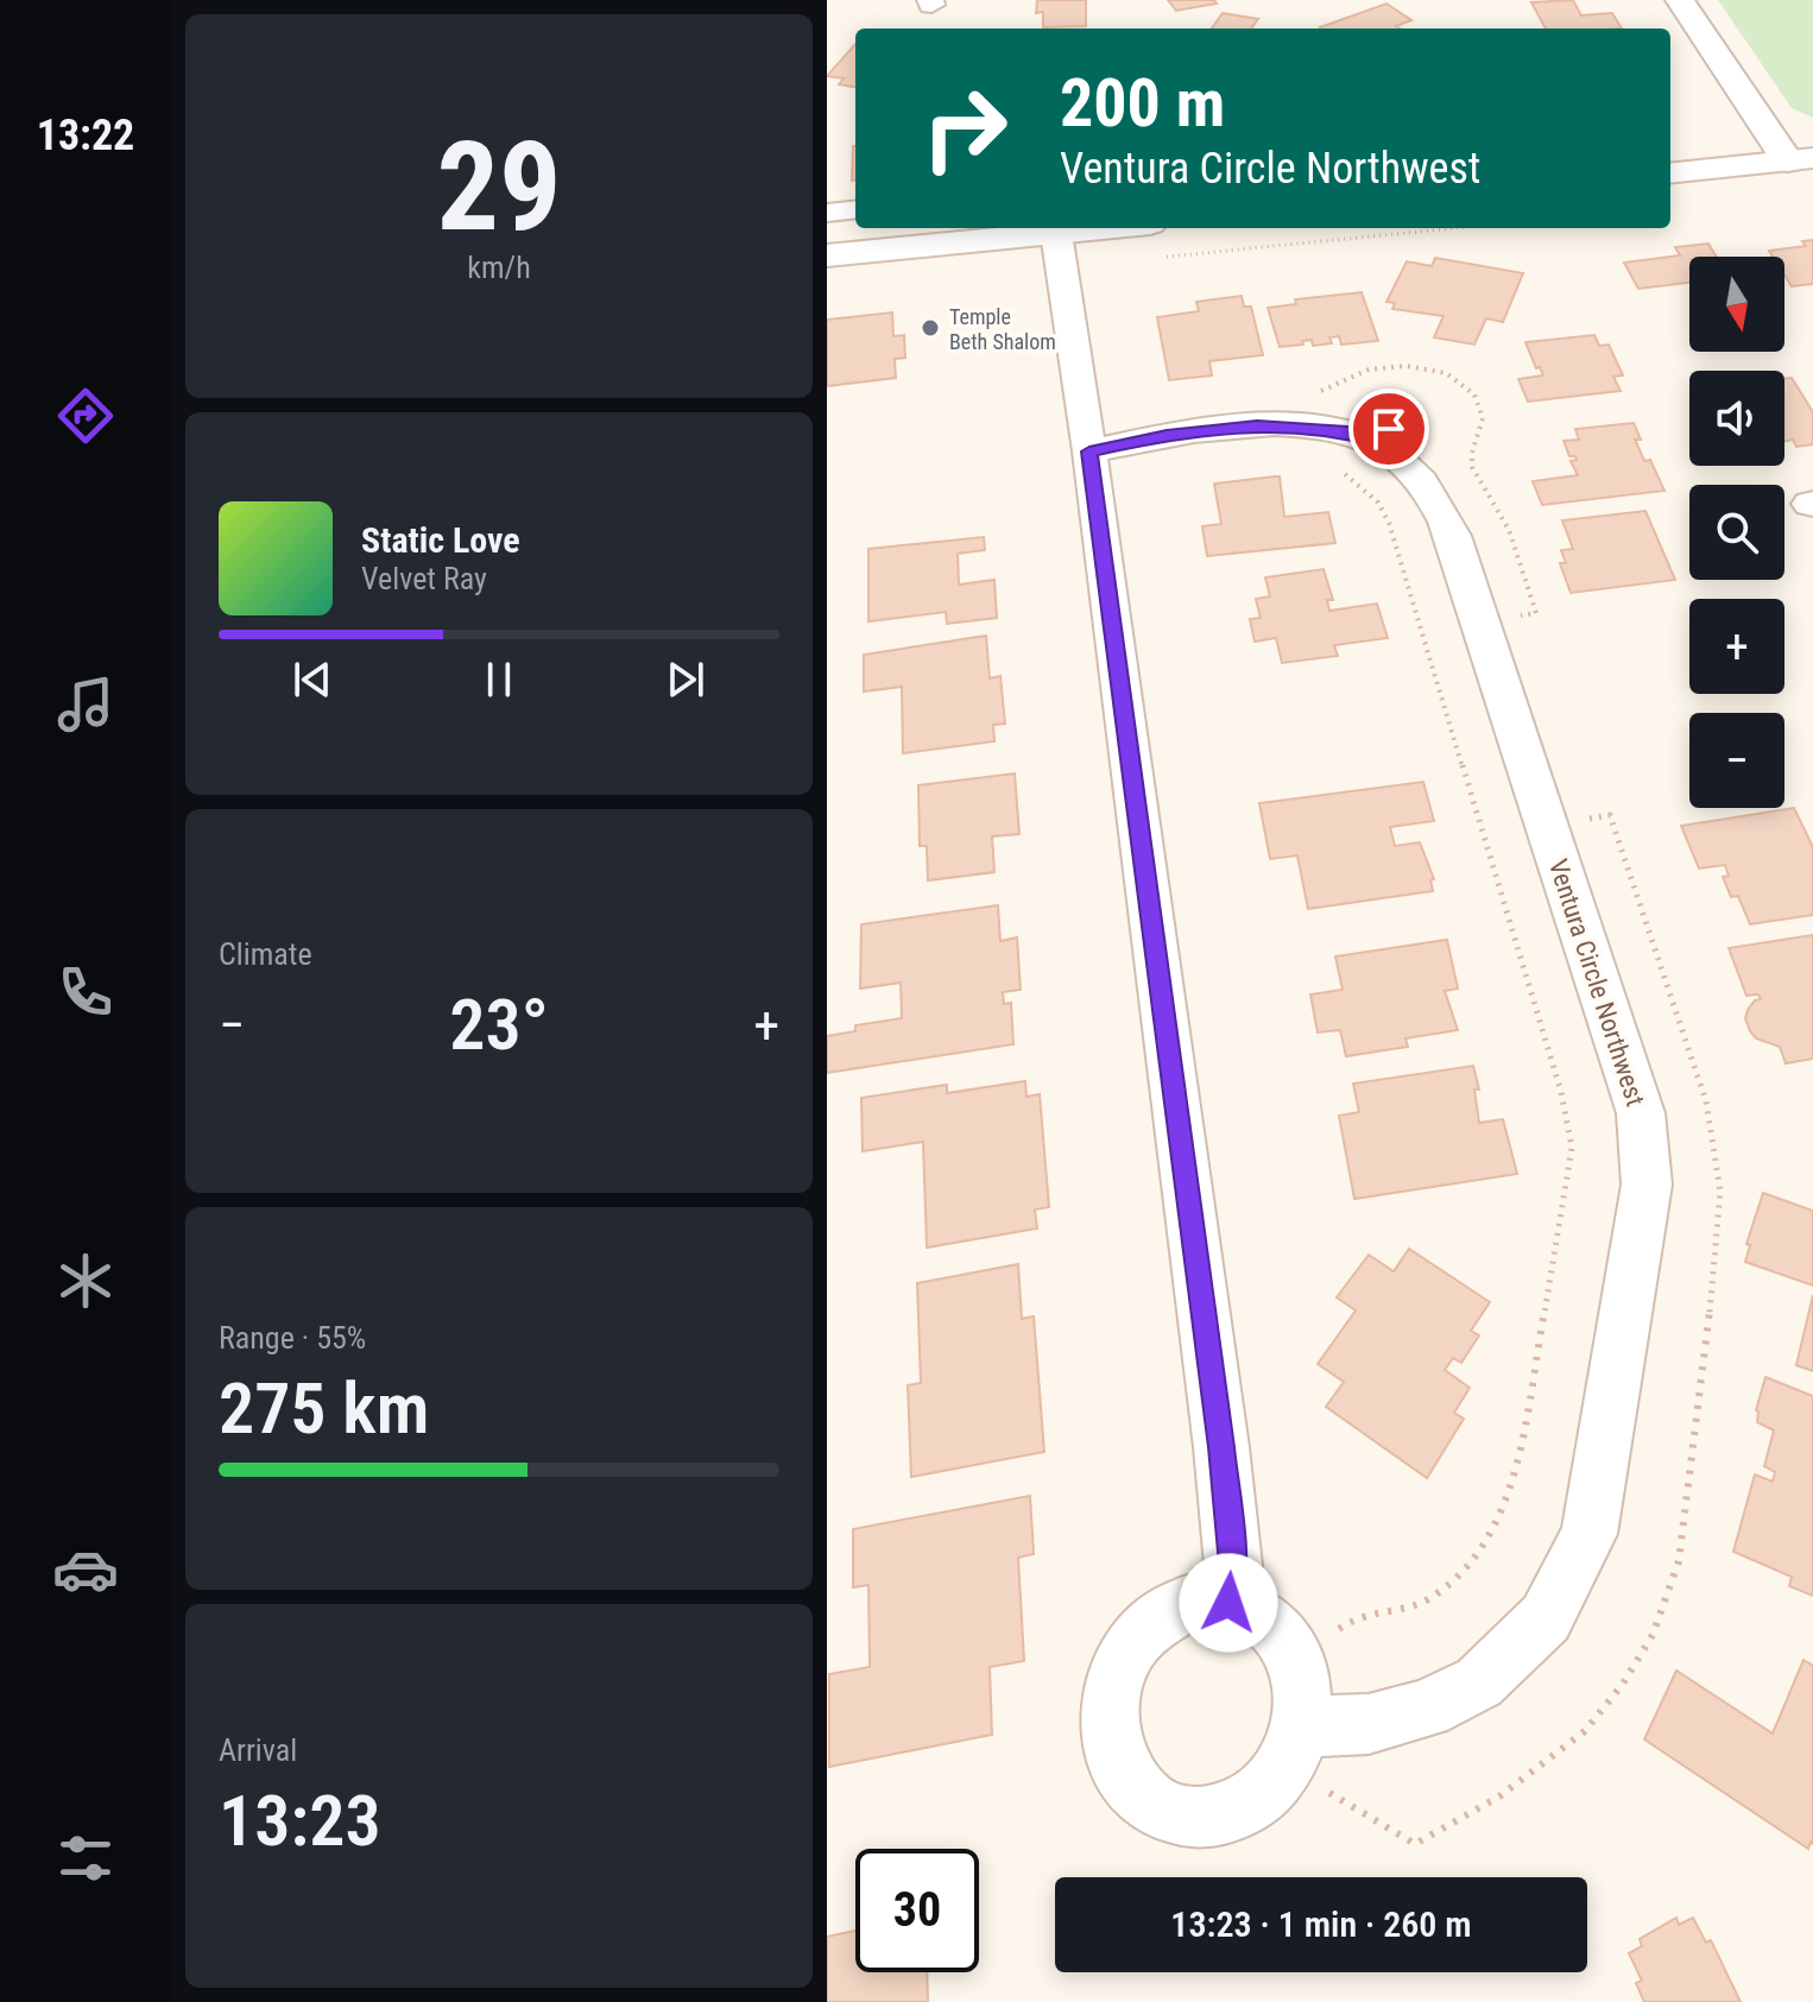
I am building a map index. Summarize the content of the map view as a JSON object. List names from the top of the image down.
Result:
{
  "streets": {
    "street": ["Ventura Circle Northwest"]
  },
  "places": ["Temple Beth Shalom"],
  "north": "bottom",
  "page": {
    "tabs": "13:22",
    "tile": [
      ["29", "km/h"],
      "Climate",
      ["Range · 55%", "275 km"],
      ["Arrival", "13:23"]
    ],
    "turn": ["200 m", "Ventura Circle Northwest"],
    "map_buttons": ["+", "−"],
    "song": ["Static Love", "Velvet Ray"],
    "heat": ["−", "23°", "+"],
    "limit": "30",
    "trip": "13:23 · 1 min · 260 m"
  }
}
